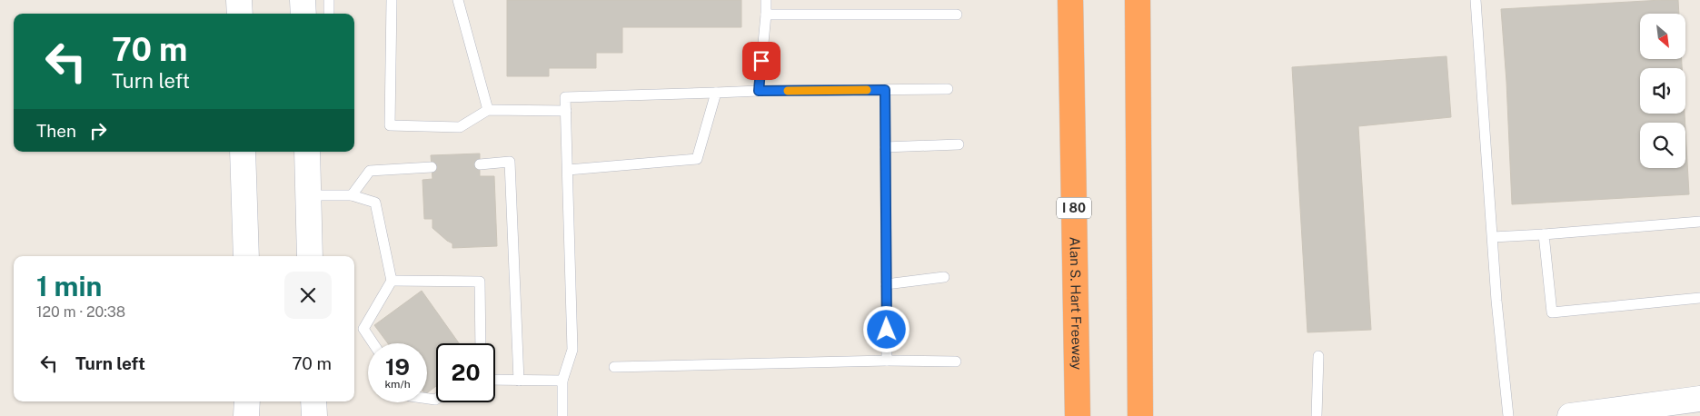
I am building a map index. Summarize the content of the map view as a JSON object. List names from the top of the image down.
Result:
{
  "streets": {
    "highway": ["I 80", "Alan S. Hart Freeway"]
  },
  "north": "bottom right",
  "page": {
    "turn": ["70 m", "Turn left"],
    "then": "Then",
    "heading": ["1 min", "120 m · 20:38"],
    "list": [
      {
        "name": "Turn left",
        "value": "70 m"
      }
    ],
    "speed": "19 km/h",
    "limit": "20"
  }
}
